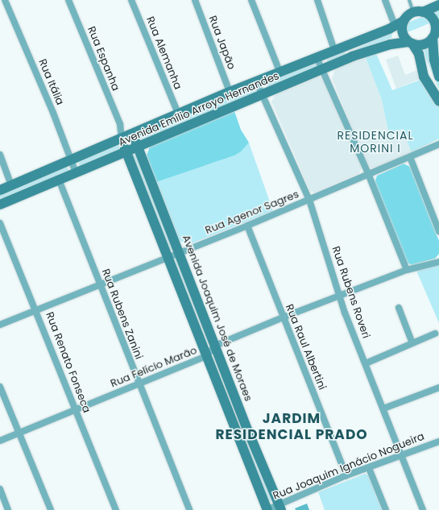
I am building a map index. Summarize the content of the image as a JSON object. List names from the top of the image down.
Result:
{
  "streets": {
    "street": [
      "Rua Japão",
      "Rua Alemanha",
      "Rua Espanha",
      "Rua Itália",
      "Avenida Emílio Arroyo Hernandes",
      "Rua Agenor Sagres",
      "Rua Rubens Roveri",
      "Rua Rubens Zanini",
      "Avenida Joaquim José de Moraes",
      "Rua Raul Albertini",
      "Rua Renato Fonseca",
      "Rua Felício Marão",
      "Rua Joaquim Ignácio Nogueira"
    ]
  },
  "crossings": [
    ["Rua Japão", "Avenida Emílio Arroyo Hernandes"],
    ["Rua Alemanha", "Avenida Emílio Arroyo Hernandes"],
    ["Rua Espanha", "Avenida Emílio Arroyo Hernandes"],
    ["Rua Espanha", "Avenida Joaquim José de Moraes"],
    ["Rua Itália", "Avenida Emílio Arroyo Hernandes"],
    ["Avenida Emílio Arroyo Hernandes", "Rua Rubens Roveri"],
    ["Avenida Emílio Arroyo Hernandes", "Rua Rubens Zanini"],
    ["Avenida Emílio Arroyo Hernandes", "Avenida Joaquim José de Moraes"],
    ["Rua Agenor Sagres", "Rua Rubens Roveri"],
    ["Rua Agenor Sagres", "Rua Rubens Zanini"],
    ["Rua Agenor Sagres", "Avenida Joaquim José de Moraes"],
    ["Rua Agenor Sagres", "Rua Raul Albertini"],
    ["Rua Agenor Sagres", "Rua Renato Fonseca"],
    ["Rua Rubens Roveri", "Rua Felício Marão"],
    ["Rua Rubens Roveri", "Rua Joaquim Ignácio Nogueira"],
    ["Rua Rubens Zanini", "Rua Felício Marão"],
    ["Avenida Joaquim José de Moraes", "Rua Felício Marão"],
    ["Avenida Joaquim José de Moraes", "Rua Joaquim Ignácio Nogueira"],
    ["Rua Raul Albertini", "Rua Felício Marão"],
    ["Rua Raul Albertini", "Rua Joaquim Ignácio Nogueira"],
    ["Rua Renato Fonseca", "Rua Felício Marão"]
  ],
  "districts": ["RESIDENCIAL MORINI I", "JARDIM RESIDENCIAL PRADO"]
}
